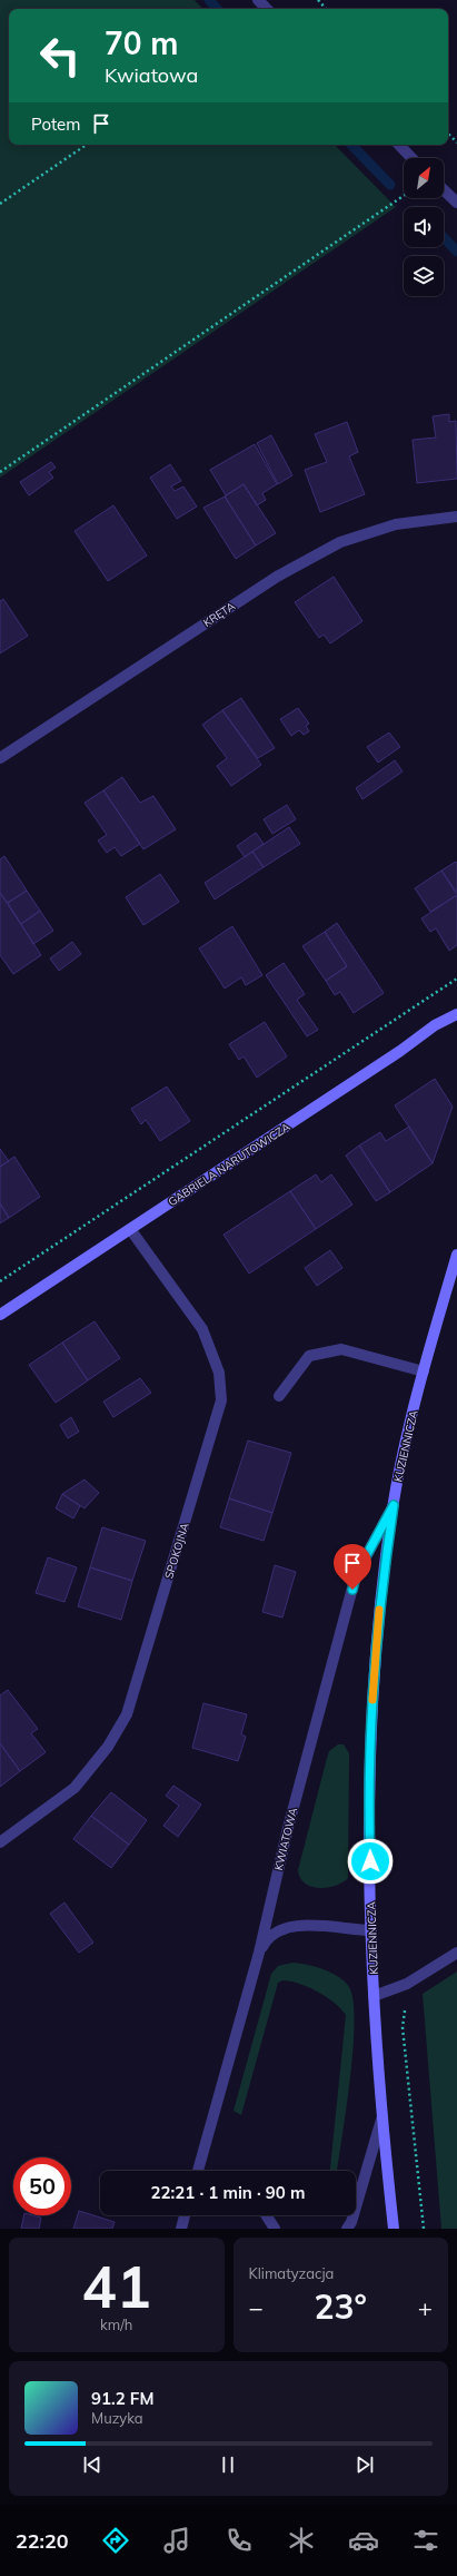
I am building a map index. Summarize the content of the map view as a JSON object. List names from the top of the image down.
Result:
{
  "streets": {
    "main road": ["GABRIELA NARUTOWICZA", "KUZIENNICZA"],
    "street": ["KRĘTA", "SPOKOJNA", "KWIATOWA"]
  },
  "crossings": [
    ["GABRIELA NARUTOWICZA", "SPOKOJNA"],
    ["KUZIENNICZA", "KWIATOWA"]
  ],
  "north": "top right",
  "page": {
    "turn": ["70 m", "Kwiatowa"],
    "then": "Potem",
    "limit": "50",
    "trip": "22:21 · 1 min · 90 m",
    "tile": [
      ["41", "km/h"],
      "Klimatyzacja"
    ],
    "heat": ["−", "23°", "+"],
    "song": ["91.2 FM", "Muzyka"],
    "tabs": "22:20"
  }
}
